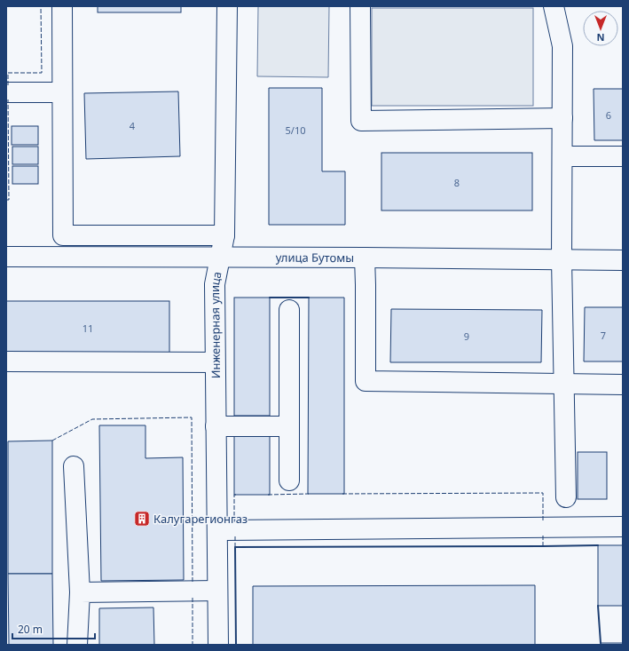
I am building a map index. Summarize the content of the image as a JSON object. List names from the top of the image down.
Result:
{
  "streets": {
    "street": ["улица Бутомы", "Инженерная улица"]
  },
  "crossings": [
    ["улица Бутомы", "Инженерная улица"]
  ],
  "places": {
    "building": ["Калугарегионгаз"]
  },
  "house_numbers": [
    "6",
    "4",
    "5/10",
    "8",
    "11",
    "7",
    "9"
  ],
  "scale_bar": "20 m",
  "north": "bottom"
}
